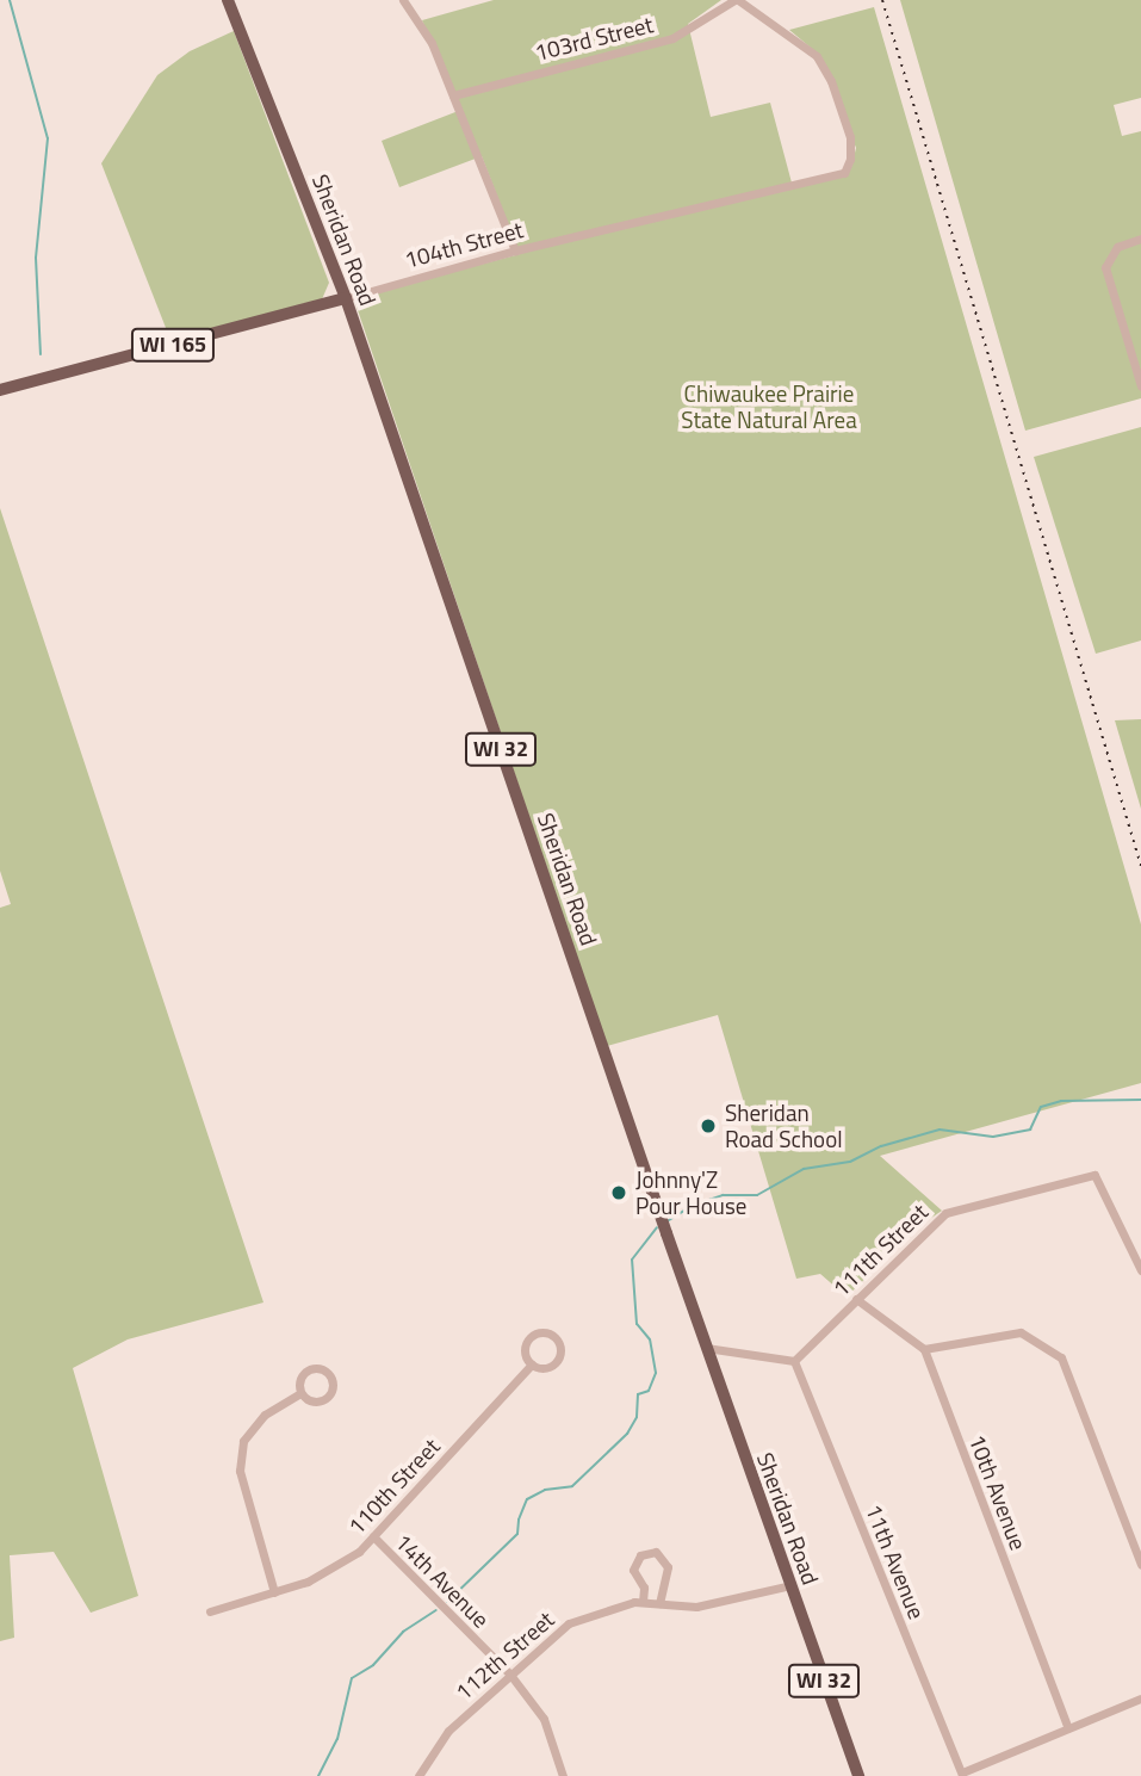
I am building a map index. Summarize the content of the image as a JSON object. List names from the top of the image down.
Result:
{
  "streets": {
    "main road": [
      "Sheridan Road",
      "104th Street",
      "WI 165",
      "WI 32"
    ],
    "street": [
      "103rd Street",
      "111th Street",
      "110th Street",
      "10th Avenue",
      "11th Avenue",
      "14th Avenue",
      "112th Street"
    ]
  },
  "crossings": [
    ["103rd Street", "104th Street"],
    ["Sheridan Road", "104th Street"],
    ["Sheridan Road", "112th Street"],
    ["111th Street", "11th Avenue"],
    ["110th Street", "14th Avenue"],
    ["14th Avenue", "112th Street"]
  ],
  "parks": ["Chiwaukee Prairie State Natural Area"],
  "places": ["Sheridan Road School", "Johnny'Z Pour House"]
}
